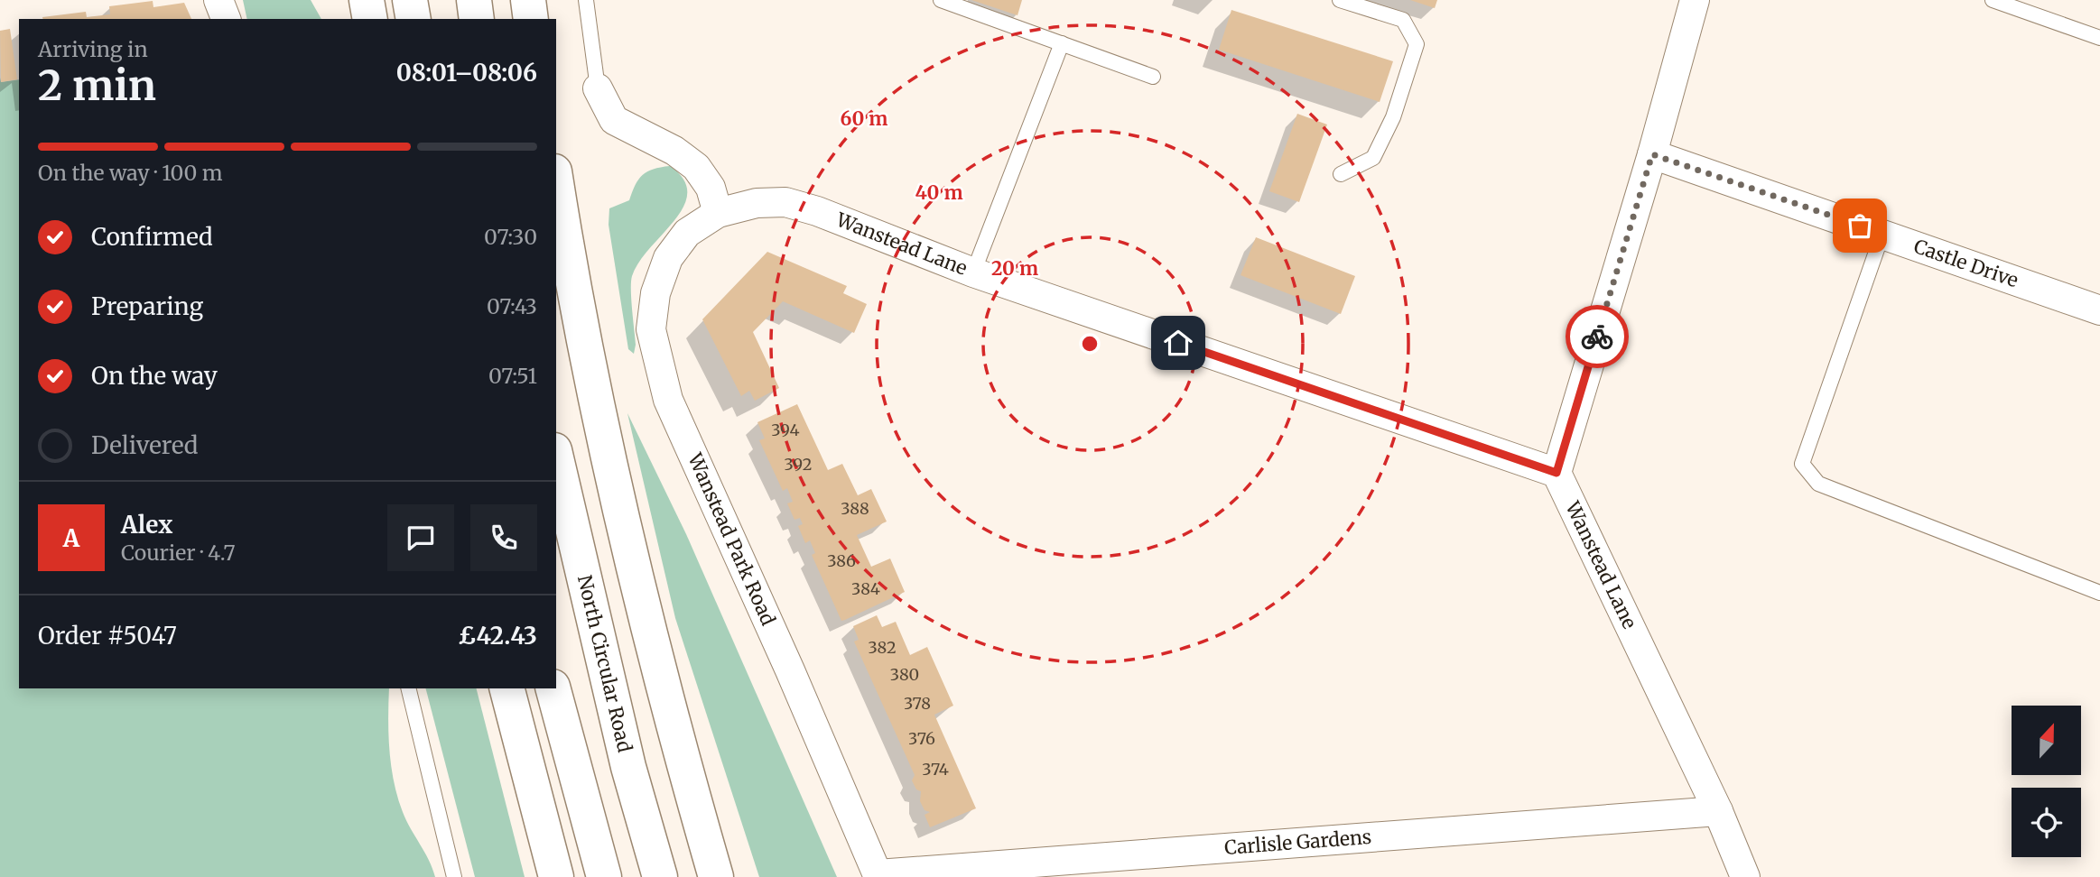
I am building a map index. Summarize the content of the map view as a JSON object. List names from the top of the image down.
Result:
{
  "streets": {
    "highway": ["North Circular Road"],
    "street": [
      "Wanstead Lane",
      "Castle Drive",
      "Wanstead Park Road",
      "Carlisle Gardens"
    ]
  },
  "crossings": [
    ["Wanstead Lane", "Wanstead Park Road"],
    ["Wanstead Lane", "Carlisle Gardens"],
    ["Wanstead Park Road", "Carlisle Gardens"]
  ],
  "house_numbers": [
    "394",
    "392",
    "388",
    "386",
    "384",
    "382",
    "380",
    "378",
    "376",
    "374"
  ],
  "north": "top",
  "page": {
    "heading": ["2 min", "Arriving in", "08:01–08:06"],
    "panel": [
      "Alex",
      "Courier · 4.7",
      "Order #5047",
      "£42.43"
    ],
    "bar": "On the way · 100 m",
    "list": [
      ["Confirmed", "07:30"],
      ["Preparing", "07:43"],
      ["On the way", "07:51"],
      "Delivered"
    ],
    "round": "A"
  },
  "rings": ["60 m", "40 m", "20 m"]
}
